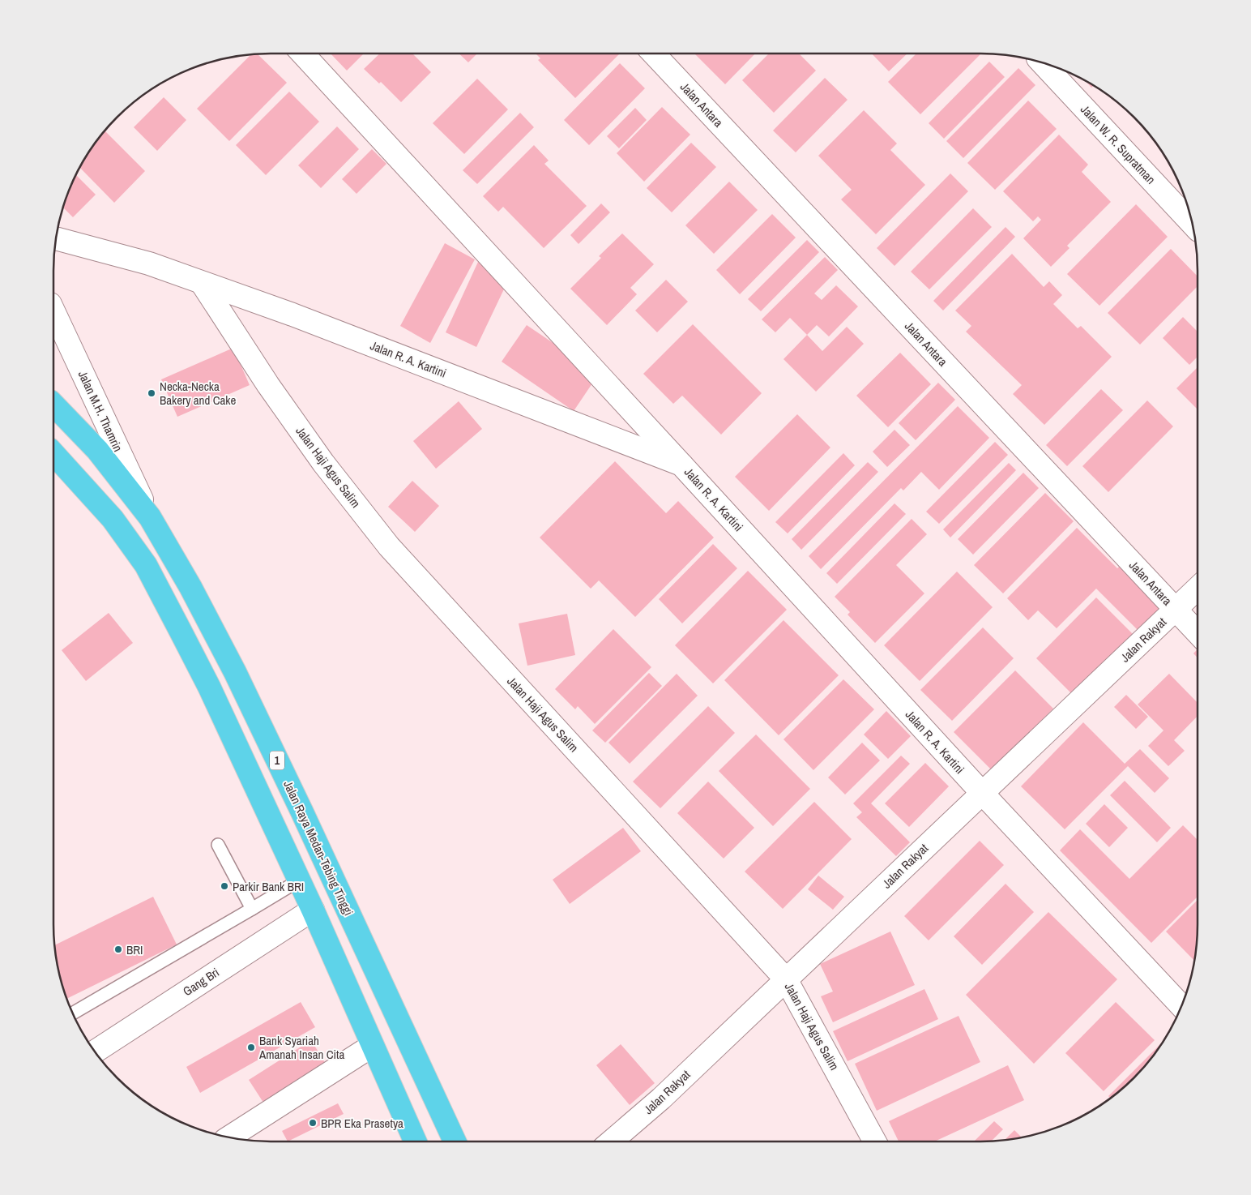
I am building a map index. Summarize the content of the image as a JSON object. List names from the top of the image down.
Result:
{
  "streets": {
    "highway": ["1", "Jalan Raya Medan-Tebing Tinggi"],
    "street": [
      "Jalan Antara",
      "Jalan W. R. Supratman",
      "Jalan R. A. Kartini",
      "Jalan M.H. Thamrin",
      "Jalan Haji Agus Salim",
      "Jalan Rakyat",
      "Gang Bri"
    ]
  },
  "crossings": [
    ["Jalan Antara", "Jalan Rakyat"],
    ["Jalan R. A. Kartini", "Jalan Haji Agus Salim"],
    ["Jalan R. A. Kartini", "Jalan Rakyat"],
    ["Jalan M.H. Thamrin", "Jalan Raya Medan-Tebing Tinggi"],
    ["Jalan Haji Agus Salim", "Jalan Rakyat"]
  ],
  "places": [
    "Necka-Necka Bakery and Cake",
    "Parkir Bank BRI",
    "BRI",
    "Bank Syariah Amanah Insan Cita",
    "BPR Eka Prasetya"
  ]
}
